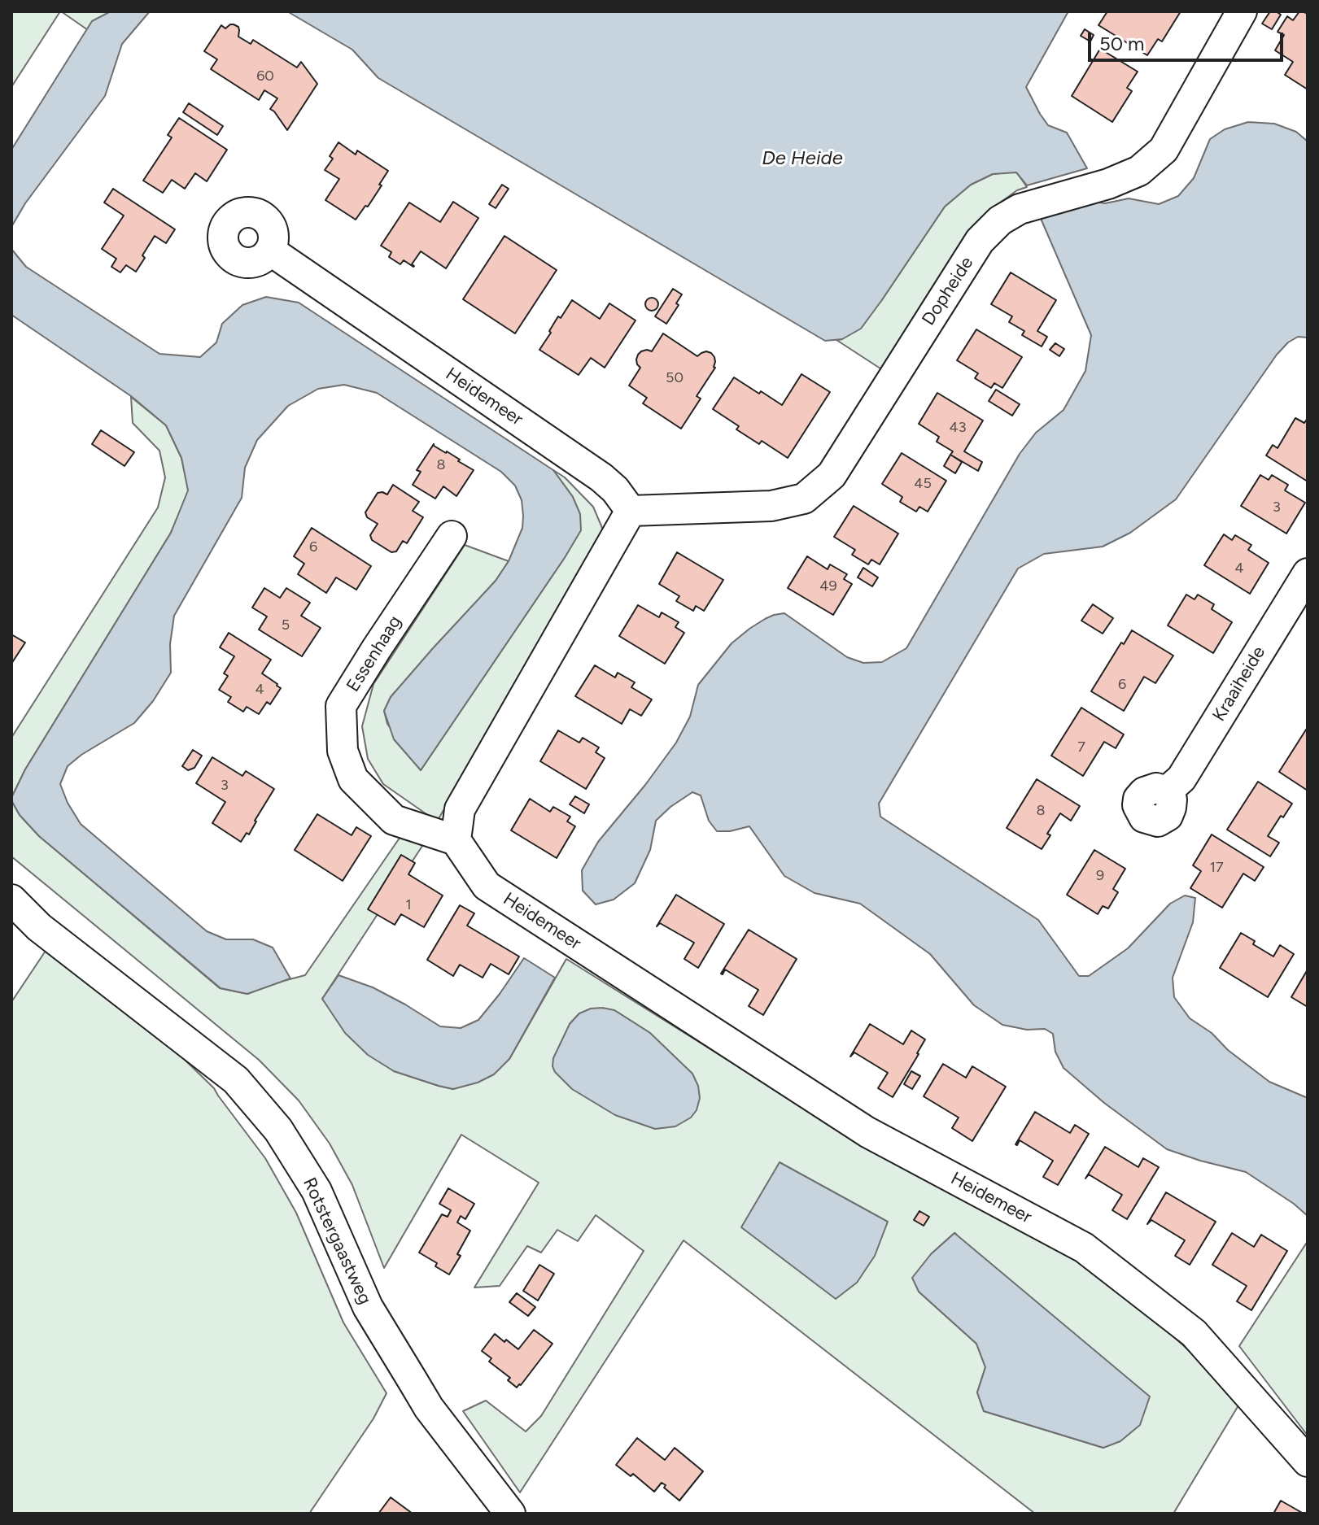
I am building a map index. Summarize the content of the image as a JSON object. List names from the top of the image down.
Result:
{
  "streets": {
    "street": [
      "Dopheide",
      "Heidemeer",
      "Essenhaag",
      "Kraaiheide",
      "Rotstergaastweg"
    ]
  },
  "crossings": [
    ["Dopheide", "Heidemeer"],
    ["Heidemeer", "Essenhaag"]
  ],
  "water": ["De Heide"],
  "house_numbers": [
    "60",
    "50",
    "43",
    "8",
    "45",
    "3",
    "6",
    "4",
    "49",
    "5",
    "6",
    "4",
    "7",
    "3",
    "8",
    "17",
    "9",
    "1"
  ],
  "scale_bar": "50 m"
}
